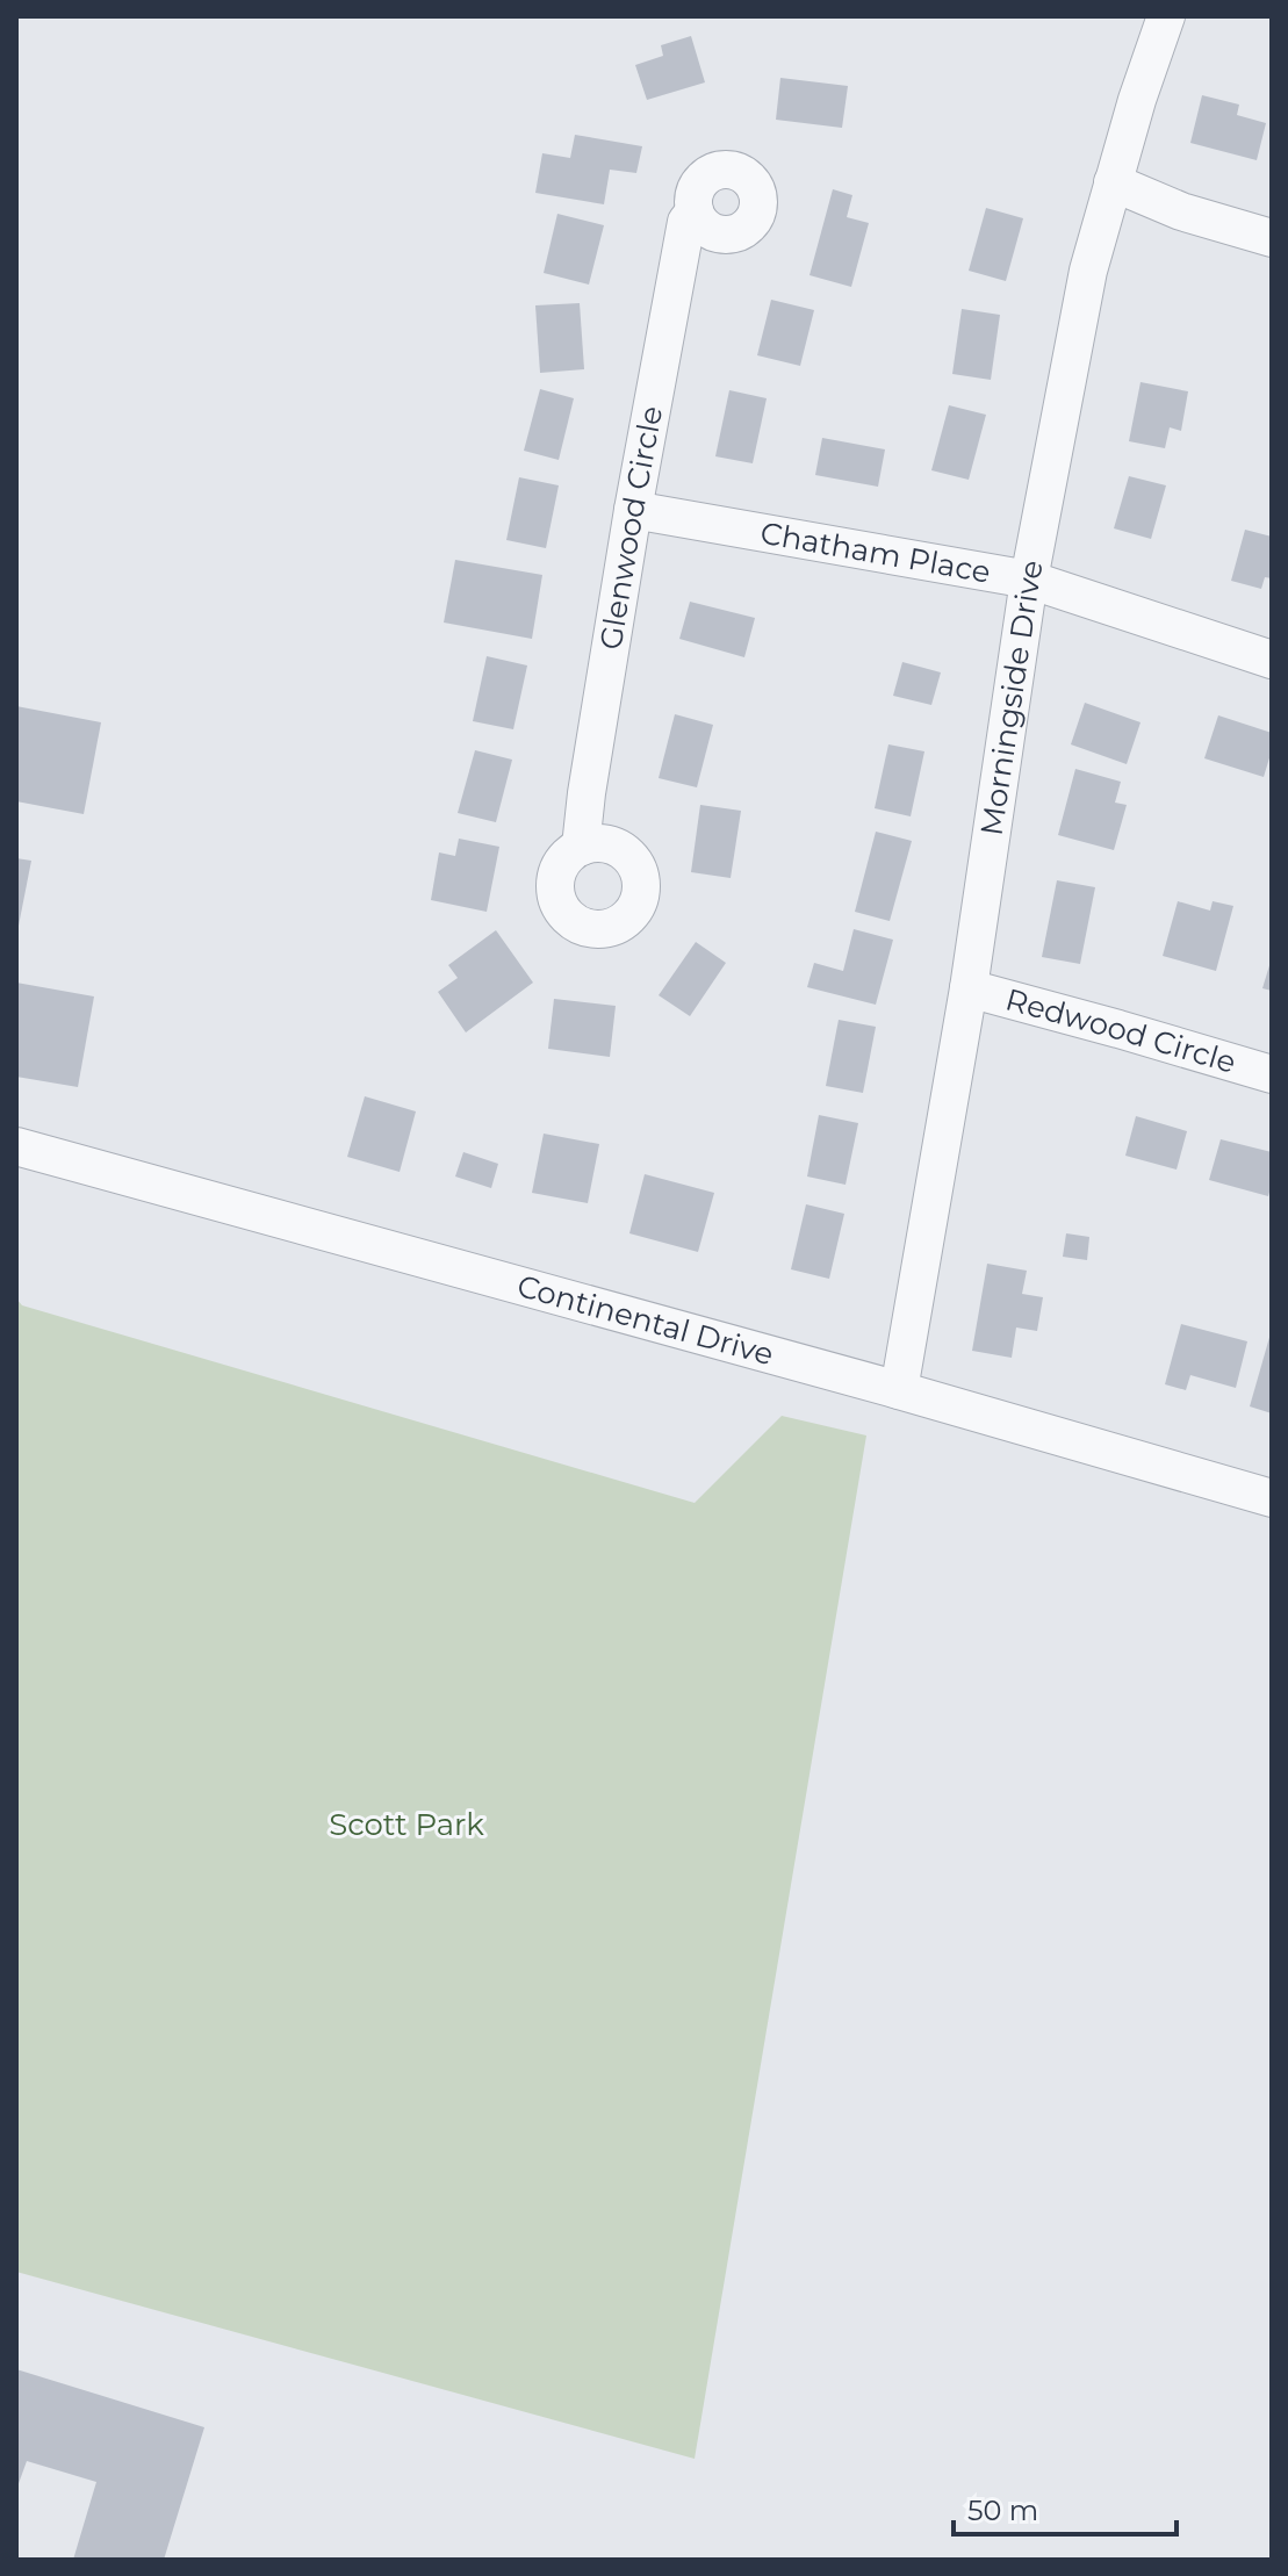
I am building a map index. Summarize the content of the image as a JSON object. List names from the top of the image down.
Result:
{
  "streets": {
    "street": [
      "Glenwood Circle",
      "Chatham Place",
      "Morningside Drive",
      "Redwood Circle",
      "Continental Drive"
    ]
  },
  "crossings": [
    ["Glenwood Circle", "Chatham Place"],
    ["Chatham Place", "Morningside Drive"],
    ["Morningside Drive", "Redwood Circle"],
    ["Morningside Drive", "Continental Drive"]
  ],
  "parks": ["Scott Park"],
  "scale_bar": "50 m"
}
